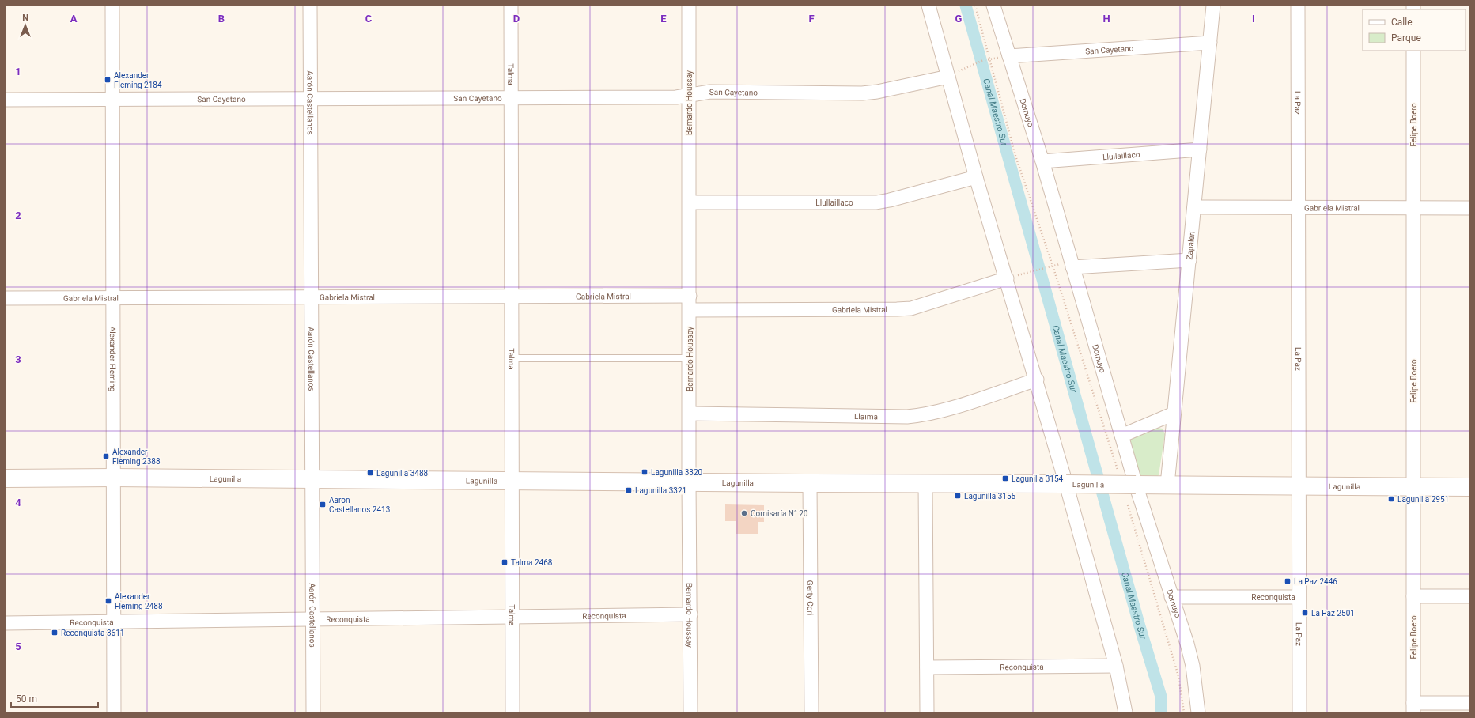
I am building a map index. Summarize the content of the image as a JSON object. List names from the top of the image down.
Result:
{
  "streets": {
    "main road": ["Lagunilla"],
    "street": [
      "San Cayetano",
      "Talma",
      "Aarón Castellanos",
      "Bernardo Houssay",
      "La Paz",
      "Domuyo",
      "Felipe Boero",
      "Llullaillaco",
      "Gabriela Mistral",
      "Zapaleri",
      "Alexander Fleming",
      "Llaima",
      "Reconquista",
      "Gerty Cori"
    ]
  },
  "crossings": [
    ["San Cayetano", "Talma"],
    ["San Cayetano", "Aarón Castellanos"],
    ["San Cayetano", "Bernardo Houssay"],
    ["San Cayetano", "Domuyo"],
    ["San Cayetano", "Zapaleri"],
    ["San Cayetano", "Alexander Fleming"],
    ["Talma", "Gabriela Mistral"],
    ["Talma", "Lagunilla"],
    ["Talma", "Reconquista"],
    ["Aarón Castellanos", "Gabriela Mistral"],
    ["Aarón Castellanos", "Lagunilla"],
    ["Aarón Castellanos", "Reconquista"],
    ["Bernardo Houssay", "Llullaillaco"],
    ["Bernardo Houssay", "Gabriela Mistral"],
    ["Bernardo Houssay", "Llaima"],
    ["Bernardo Houssay", "Lagunilla"],
    ["Bernardo Houssay", "Reconquista"],
    ["La Paz", "Gabriela Mistral"],
    ["La Paz", "Lagunilla"],
    ["La Paz", "Reconquista"],
    ["Domuyo", "Llullaillaco"],
    ["Domuyo", "Lagunilla"],
    ["Domuyo", "Reconquista"],
    ["Felipe Boero", "Gabriela Mistral"],
    ["Felipe Boero", "Lagunilla"],
    ["Llullaillaco", "Zapaleri"],
    ["Gabriela Mistral", "Zapaleri"],
    ["Gabriela Mistral", "Alexander Fleming"],
    ["Zapaleri", "Lagunilla"],
    ["Alexander Fleming", "Lagunilla"],
    ["Alexander Fleming", "Reconquista"],
    ["Lagunilla", "Gerty Cori"]
  ],
  "water": ["Canal Maestro Sur"],
  "places": {
    "transit": [
      "Alexander Fleming 2184",
      "Alexander Fleming 2388",
      "Lagunilla 3320",
      "Lagunilla 3488",
      "Lagunilla 3154",
      "Lagunilla 3321",
      "Lagunilla 3155",
      "Lagunilla 2951",
      "Aaron Castellanos 2413",
      "Talma 2468",
      "La Paz 2446",
      "Alexander Fleming 2488",
      "La Paz 2501",
      "Reconquista 3611"
    ],
    "other": ["Comisaría N° 20"]
  },
  "legend": ["Calle", "Parque"],
  "scale_bar": "50 m",
  "north": "top",
  "grid": {
    "columns": [
      "A",
      "B",
      "C",
      "D",
      "E",
      "F",
      "G",
      "H",
      "I"
    ],
    "rows": [
      "1",
      "2",
      "3",
      "4",
      "5"
    ]
  }
}
